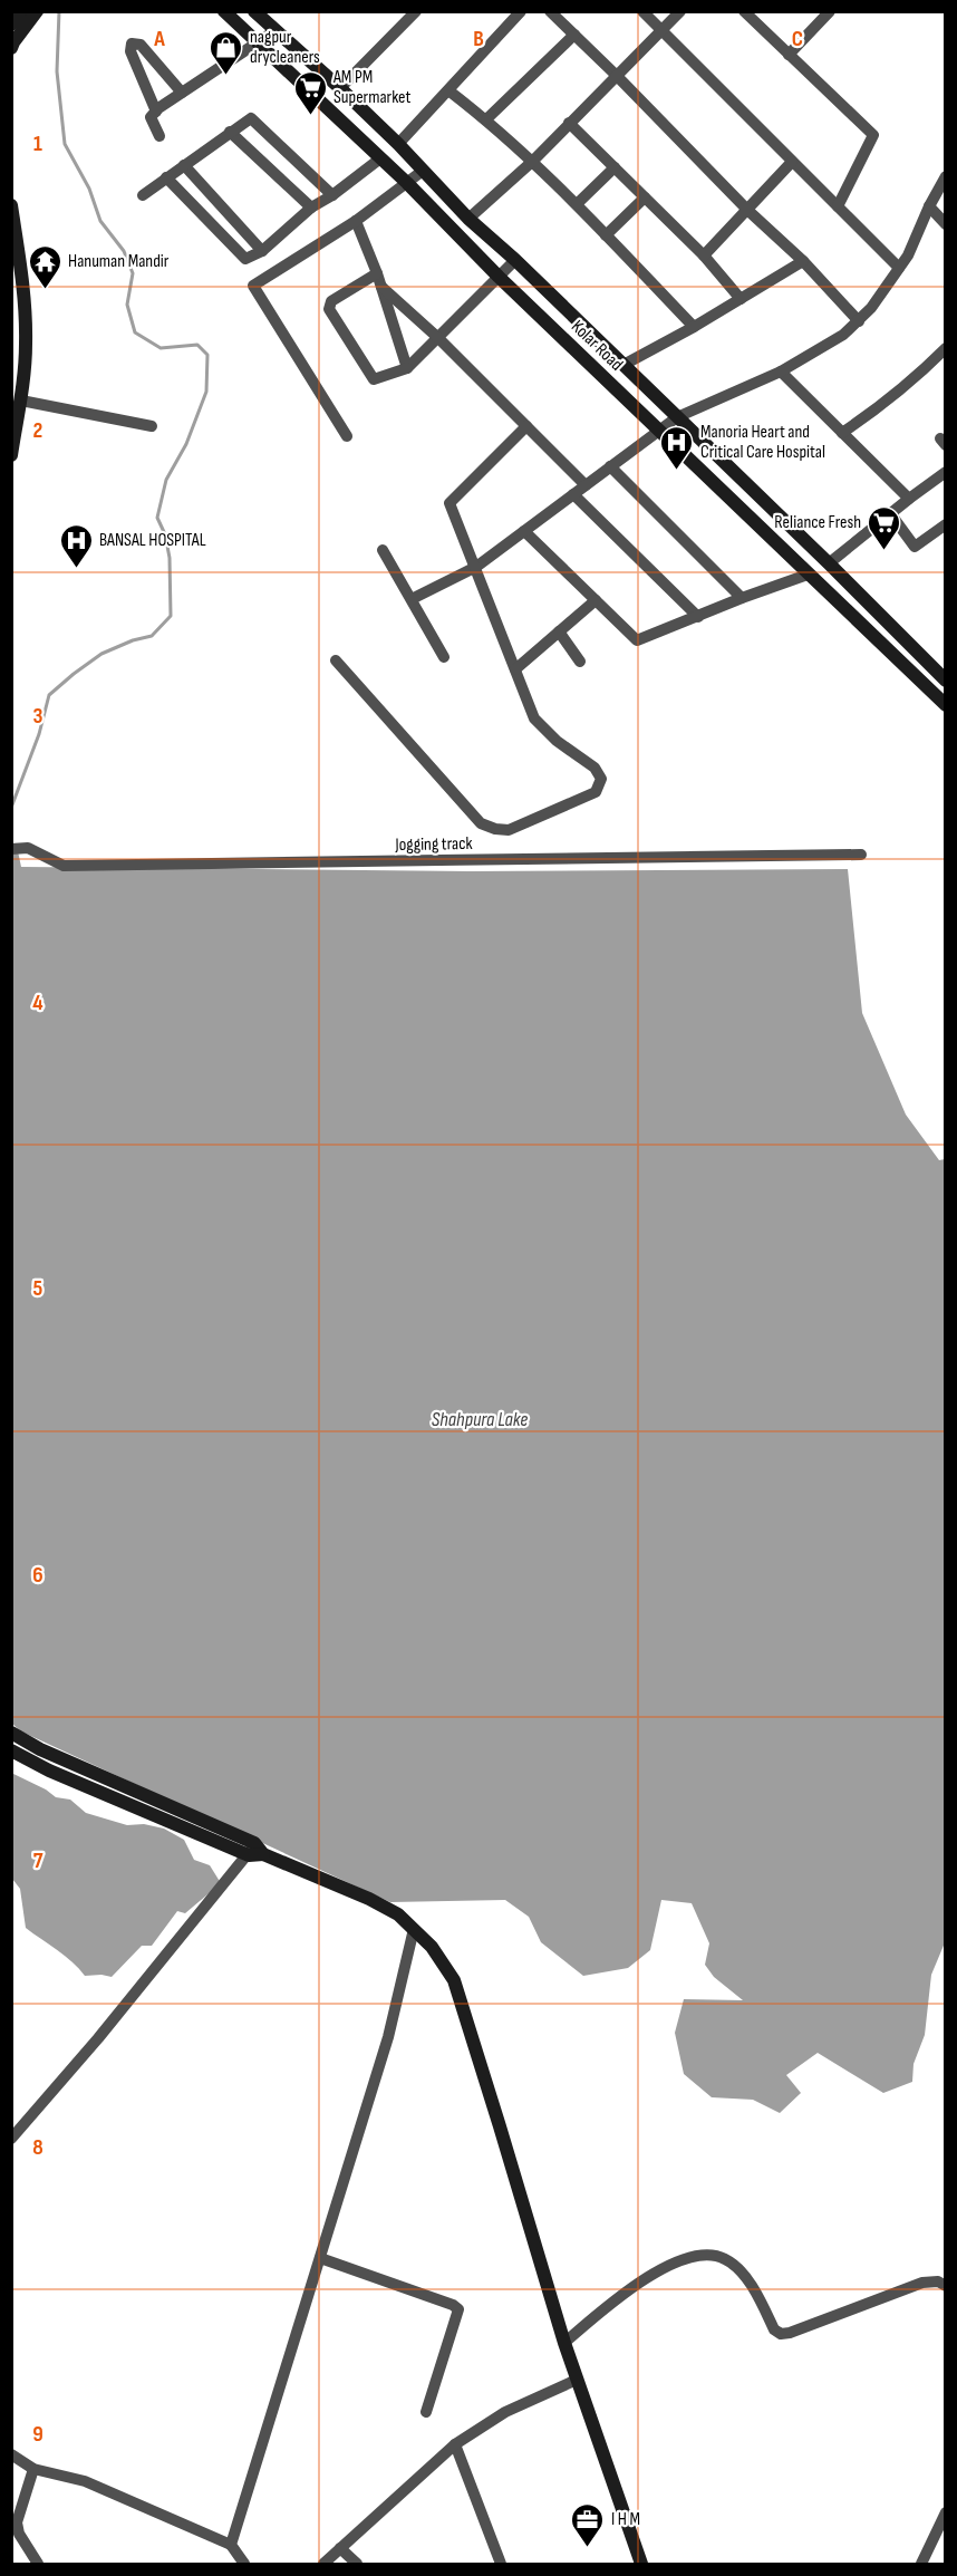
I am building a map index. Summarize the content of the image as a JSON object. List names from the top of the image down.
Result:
{
  "streets": {
    "main road": ["Kolar Road"],
    "street": ["Jogging track"]
  },
  "water": ["Shahpura Lake"],
  "places": {
    "shop": ["nagpur drycleaners"],
    "supermarket": ["AM PM Supermarket", "Reliance Fresh"],
    "temple": ["Hanuman Mandir"],
    "hospital": ["Manoria Heart and Critical Care Hospital", "BANSAL HOSPITAL"],
    "office": ["I H M"]
  },
  "grid": {
    "columns": ["A", "B", "C"],
    "rows": [
      "1",
      "2",
      "3",
      "4",
      "5",
      "6",
      "7",
      "8",
      "9"
    ]
  }
}
